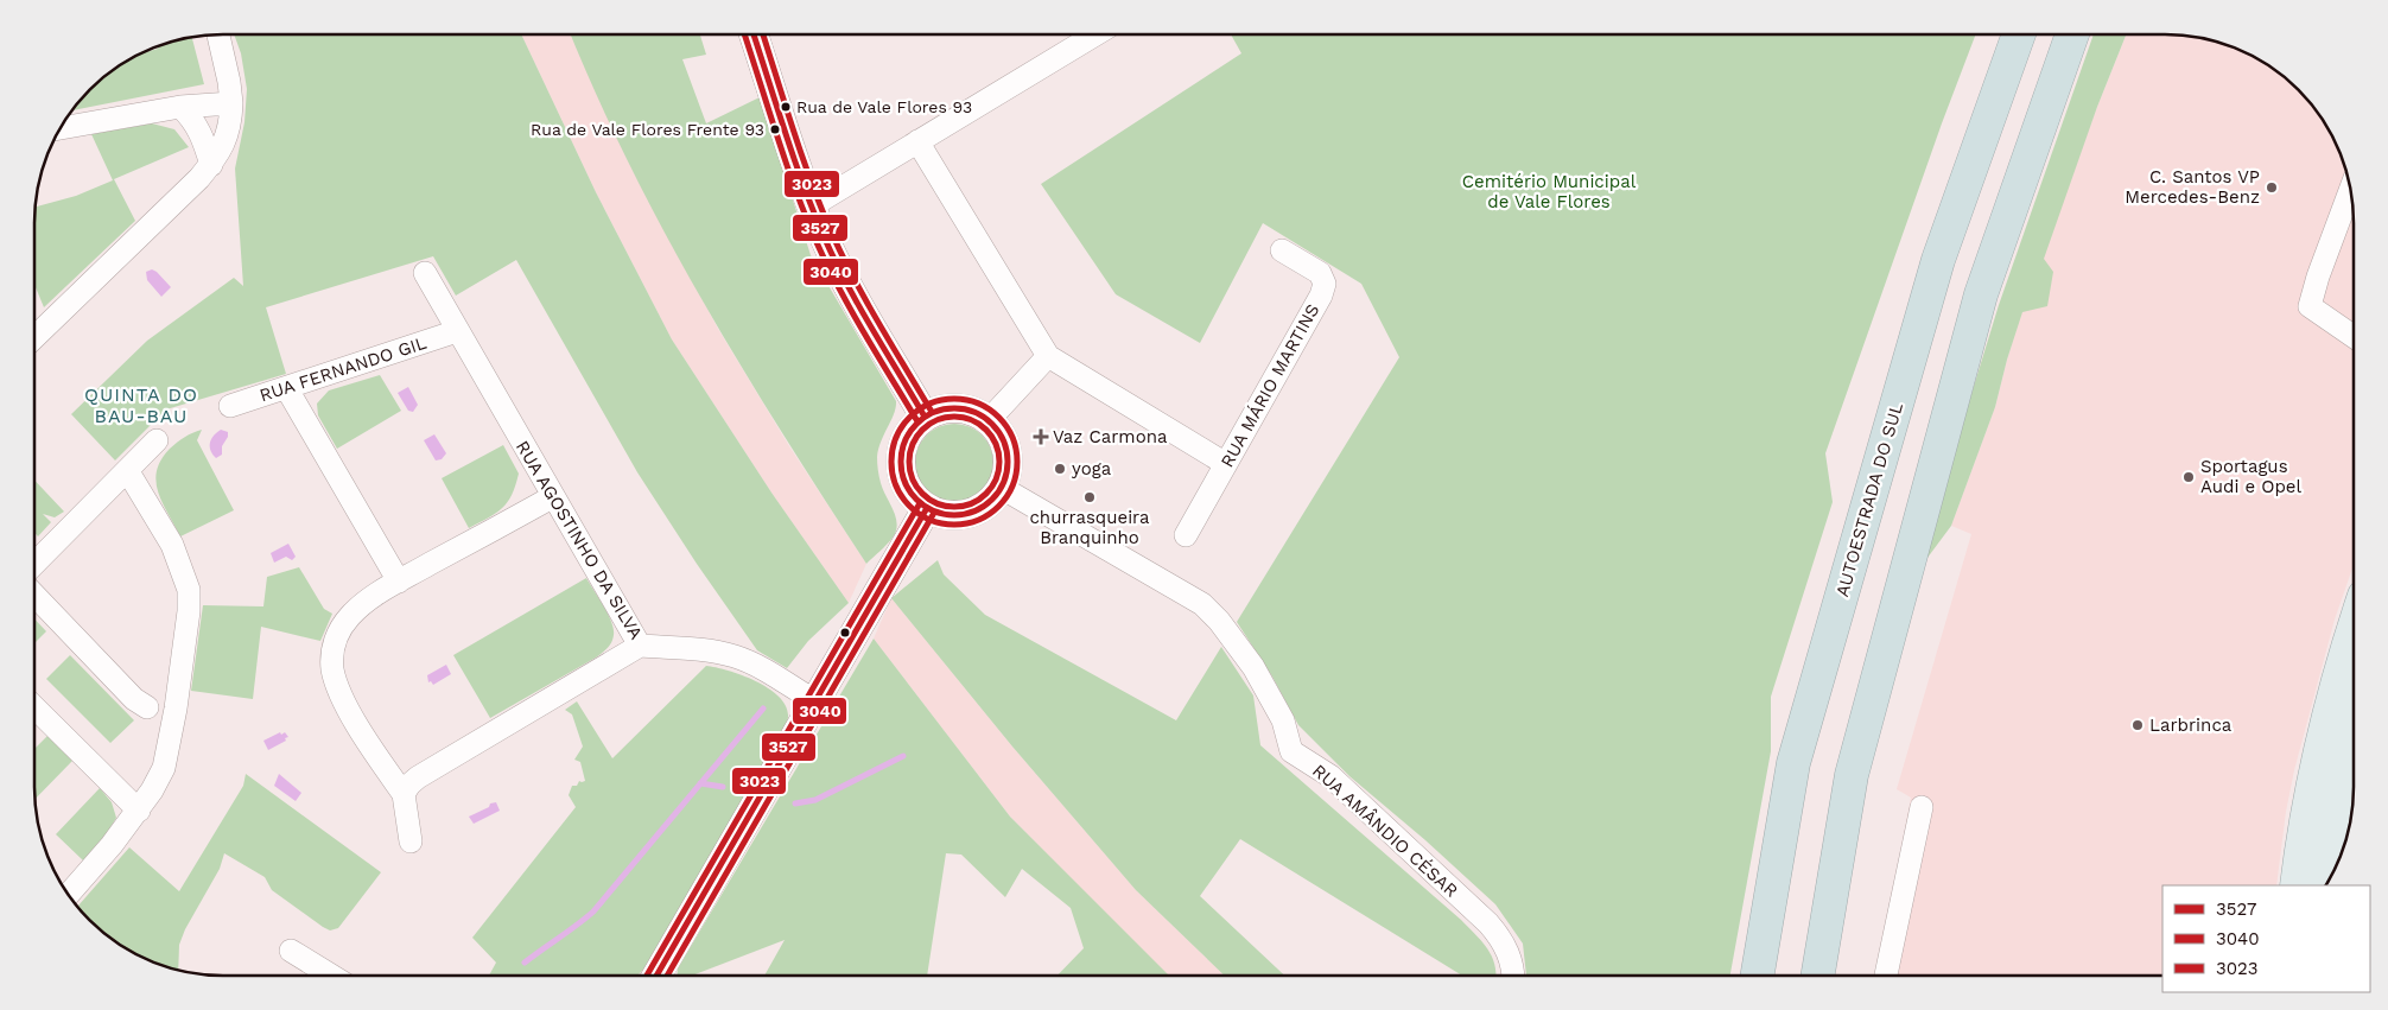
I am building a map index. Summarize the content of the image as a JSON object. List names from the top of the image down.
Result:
{
  "streets": {
    "highway": ["AUTOESTRADA DO SUL"],
    "street": [
      "RUA FERNANDO GIL",
      "RUA MÁRIO MARTINS",
      "RUA AGOSTINHO DA SILVA",
      "RUA AMÂNDIO CÉSAR"
    ]
  },
  "crossings": [
    ["RUA FERNANDO GIL", "RUA AGOSTINHO DA SILVA"]
  ],
  "districts": ["QUINTA DO BAU-BAU"],
  "parks": ["Cemitério Municipal de Vale Flores"],
  "places": {
    "other": [
      "Rua de Vale Flores 93",
      "Rua de Vale Flores Frente 93",
      "C. Santos VP Mercedes-Benz",
      "yoga",
      "Sportagus Audi e Opel",
      "churrasqueira Branquinho",
      "Larbrinca"
    ],
    "health": ["Vaz Carmona"]
  },
  "lines": ["transit line 3527", "transit line 3040", "transit line 3023"],
  "legend": ["3527", "3040", "3023"]
}
